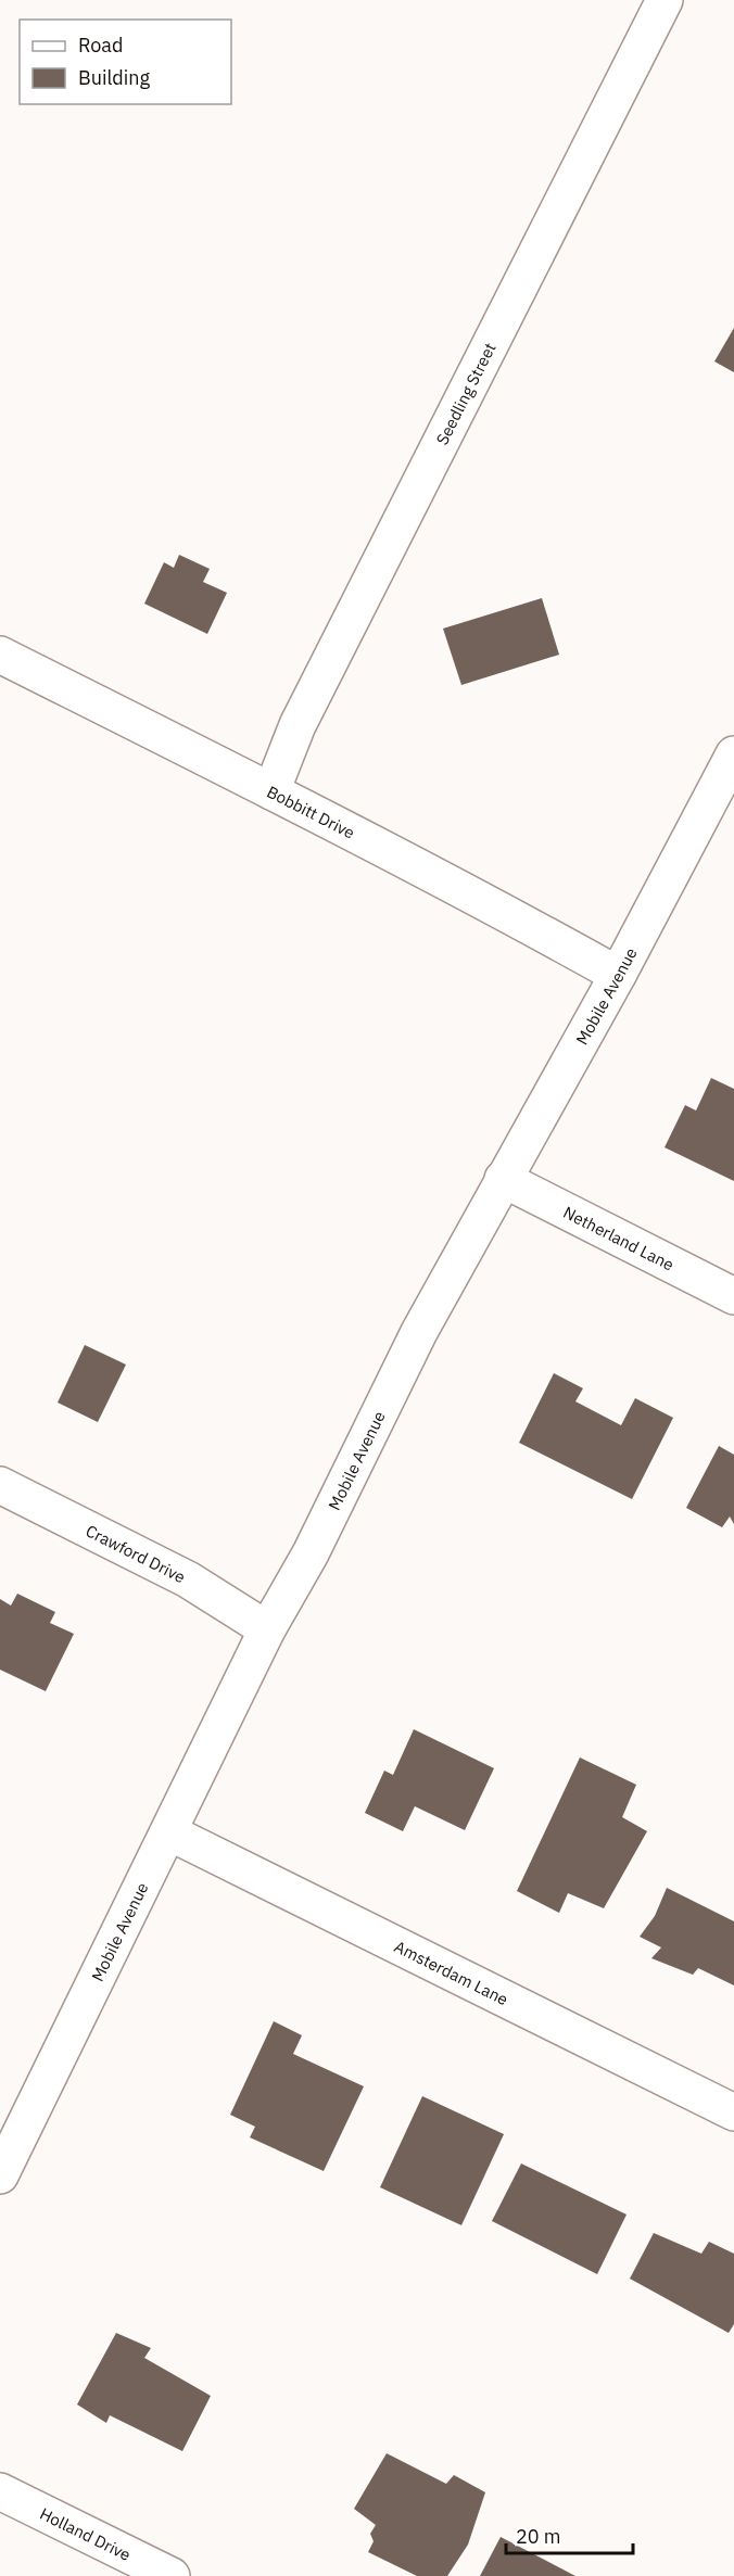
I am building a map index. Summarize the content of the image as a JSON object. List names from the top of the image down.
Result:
{
  "streets": {
    "street": [
      "Seedling Street",
      "Bobbitt Drive",
      "Mobile Avenue",
      "Netherland Lane",
      "Crawford Drive",
      "Amsterdam Lane",
      "Holland Drive"
    ]
  },
  "crossings": [
    ["Seedling Street", "Bobbitt Drive"],
    ["Bobbitt Drive", "Mobile Avenue"],
    ["Mobile Avenue", "Netherland Lane"],
    ["Mobile Avenue", "Crawford Drive"],
    ["Mobile Avenue", "Amsterdam Lane"]
  ],
  "legend": ["Road", "Building"],
  "scale_bar": "20 m"
}
